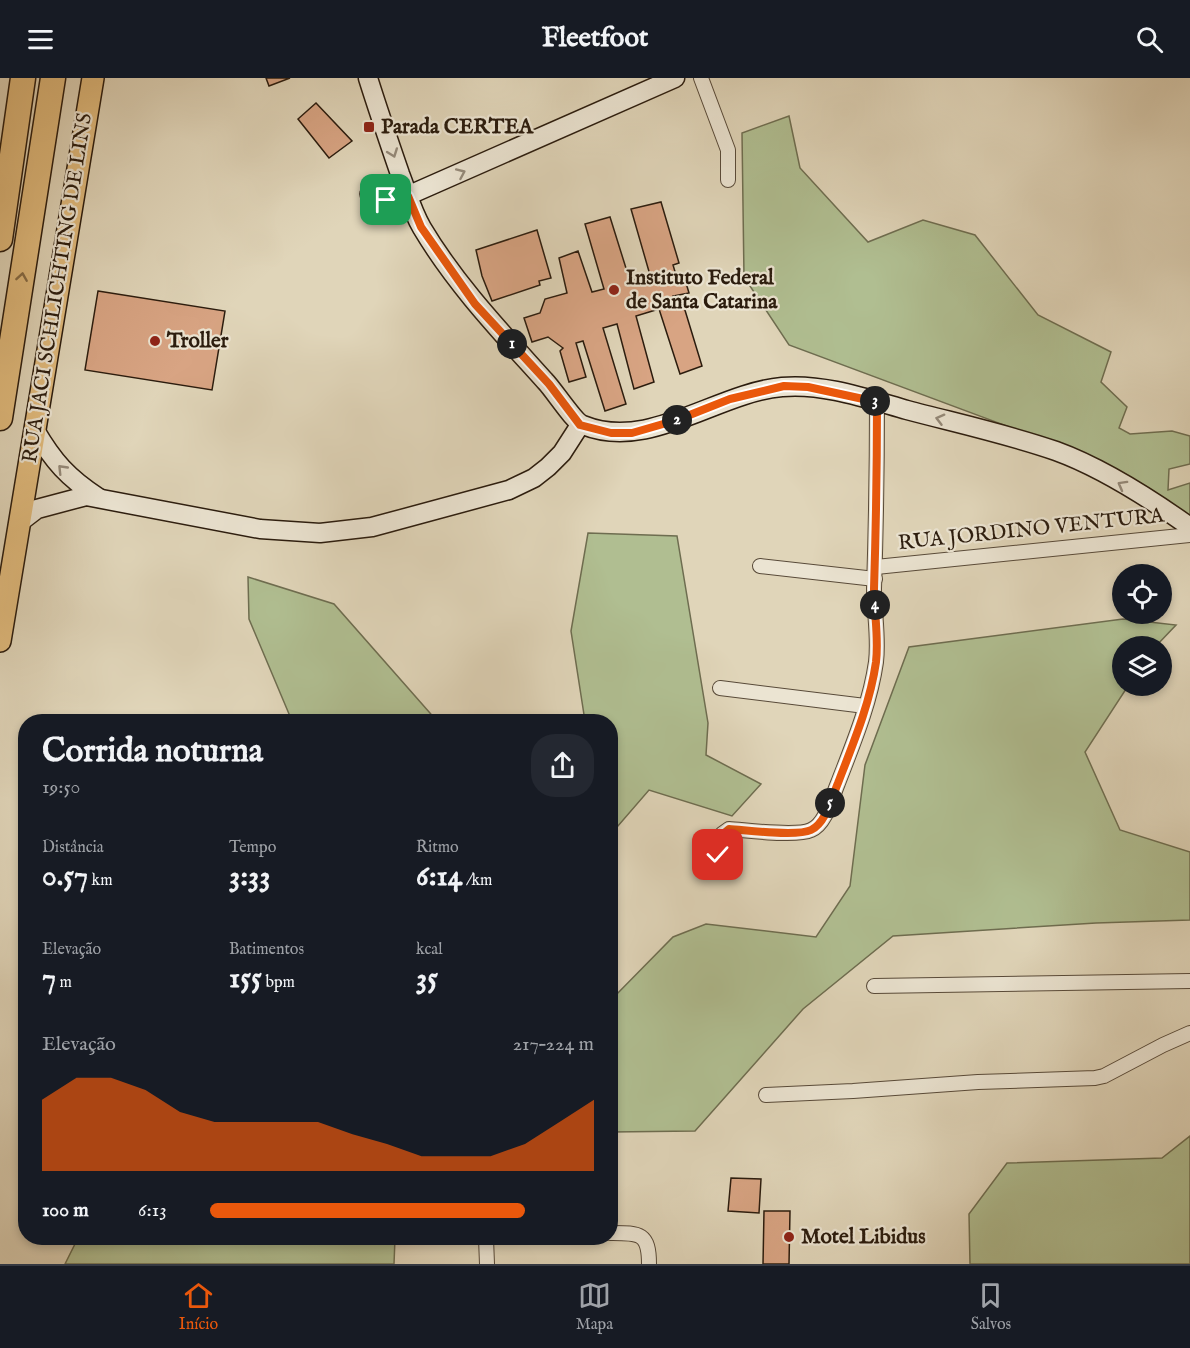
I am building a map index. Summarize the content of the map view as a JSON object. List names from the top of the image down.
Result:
{
  "streets": {
    "main road": ["RUA JACI SCHLICHTING DE LINS"],
    "street": ["RUA JORDINO VENTURA"]
  },
  "places": {
    "transit": ["Parada CERTEA"],
    "other": ["Instituto Federal de Santa Catarina", "Troller", "Motel Libidus"]
  },
  "page": {
    "header": "Fleetfoot",
    "pins": [
      "1",
      "3",
      "2",
      "4",
      "5"
    ],
    "heading": ["Corrida noturna", "19:50"],
    "stats": [
      ["Distância", "0.57 km"],
      ["Tempo", "3:33"],
      ["Ritmo", "6:14 /km"],
      ["Elevação", "7 m"],
      ["Batimentos", "155 bpm"],
      ["kcal", "35"]
    ],
    "chart": ["Elevação", "217–224 m"],
    "list": [
      {
        "name": "100 m",
        "note": "6:13"
      }
    ],
    "tabs": ["Início", "Mapa", "Salvos"]
  }
}
